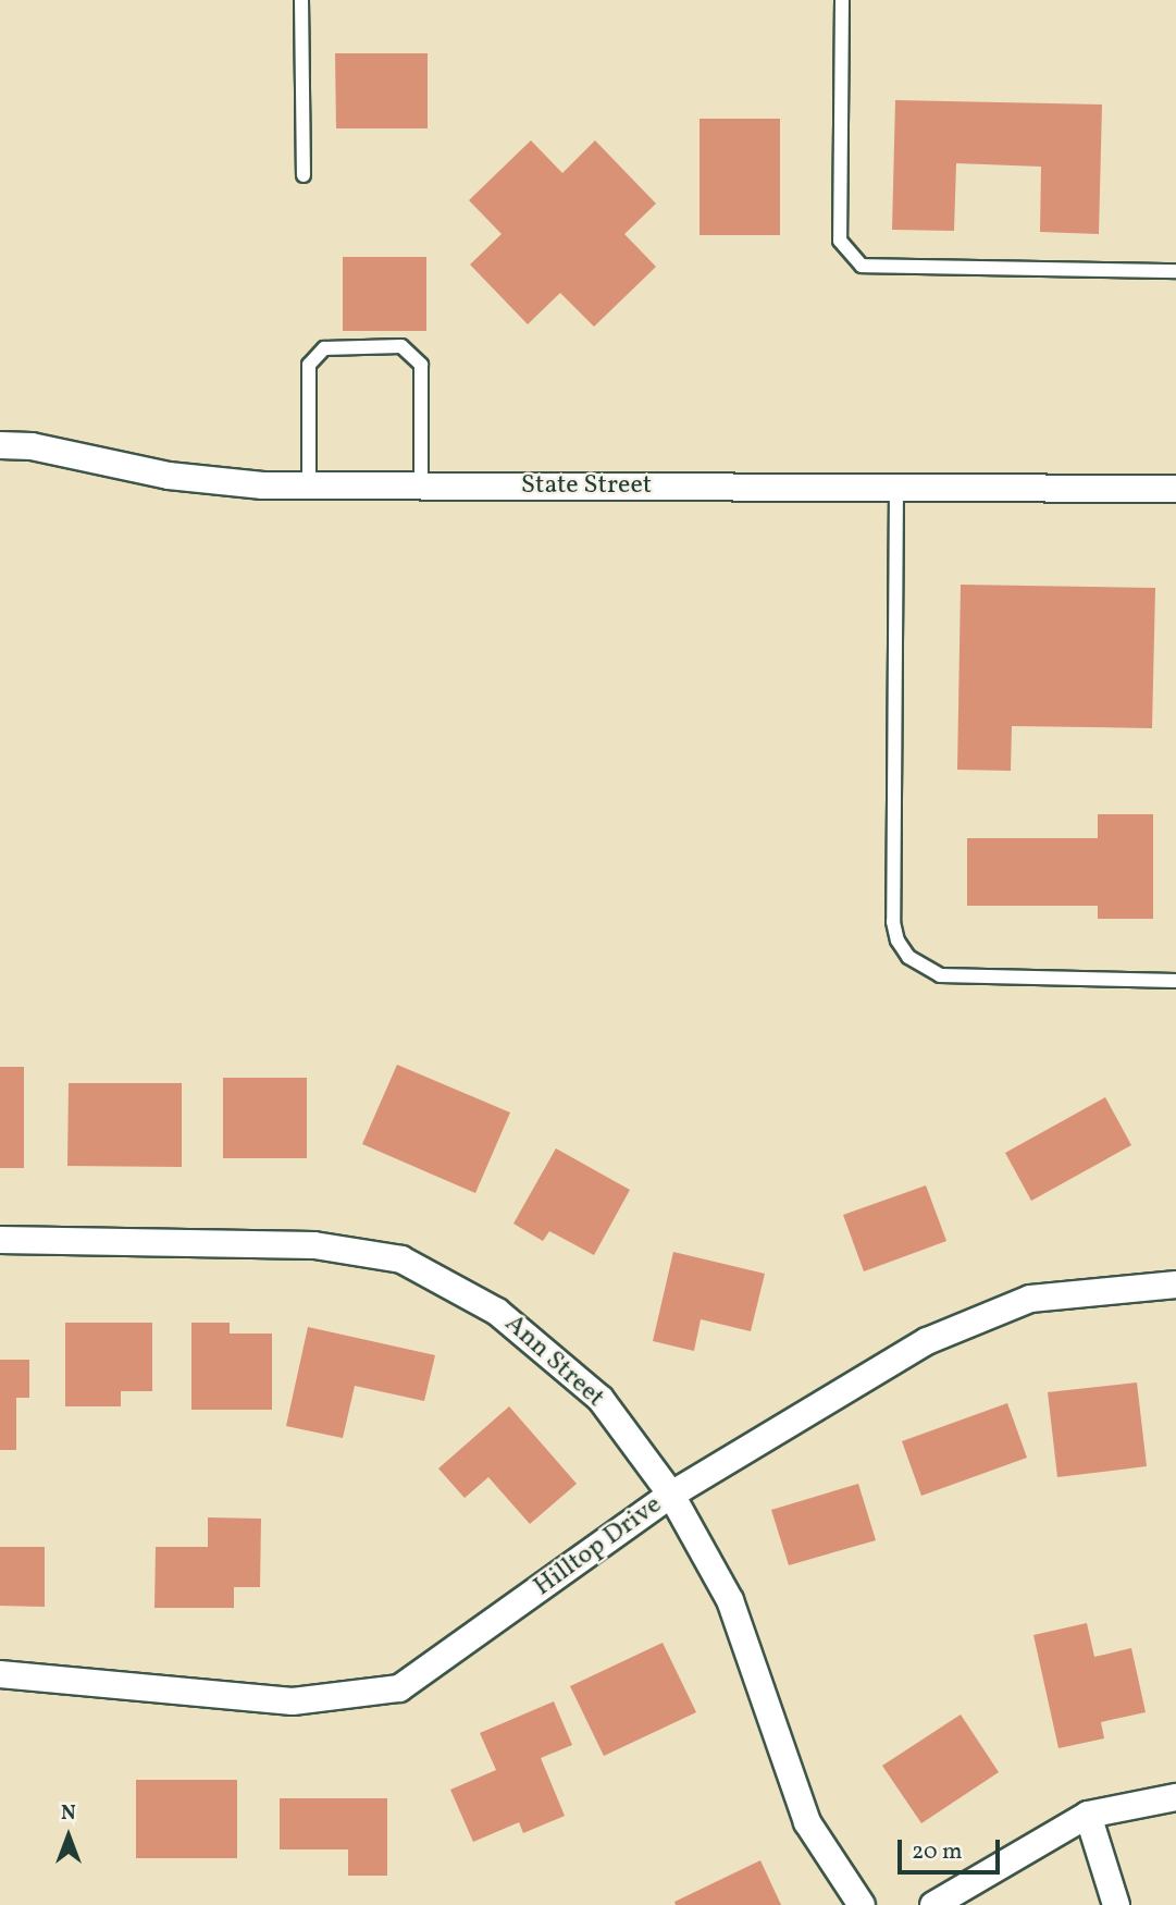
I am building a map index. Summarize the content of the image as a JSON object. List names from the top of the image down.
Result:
{
  "streets": {
    "street": ["State Street", "Ann Street", "Hilltop Drive"]
  },
  "crossings": [
    ["Ann Street", "Hilltop Drive"]
  ],
  "scale_bar": "20 m",
  "north": "top"
}
